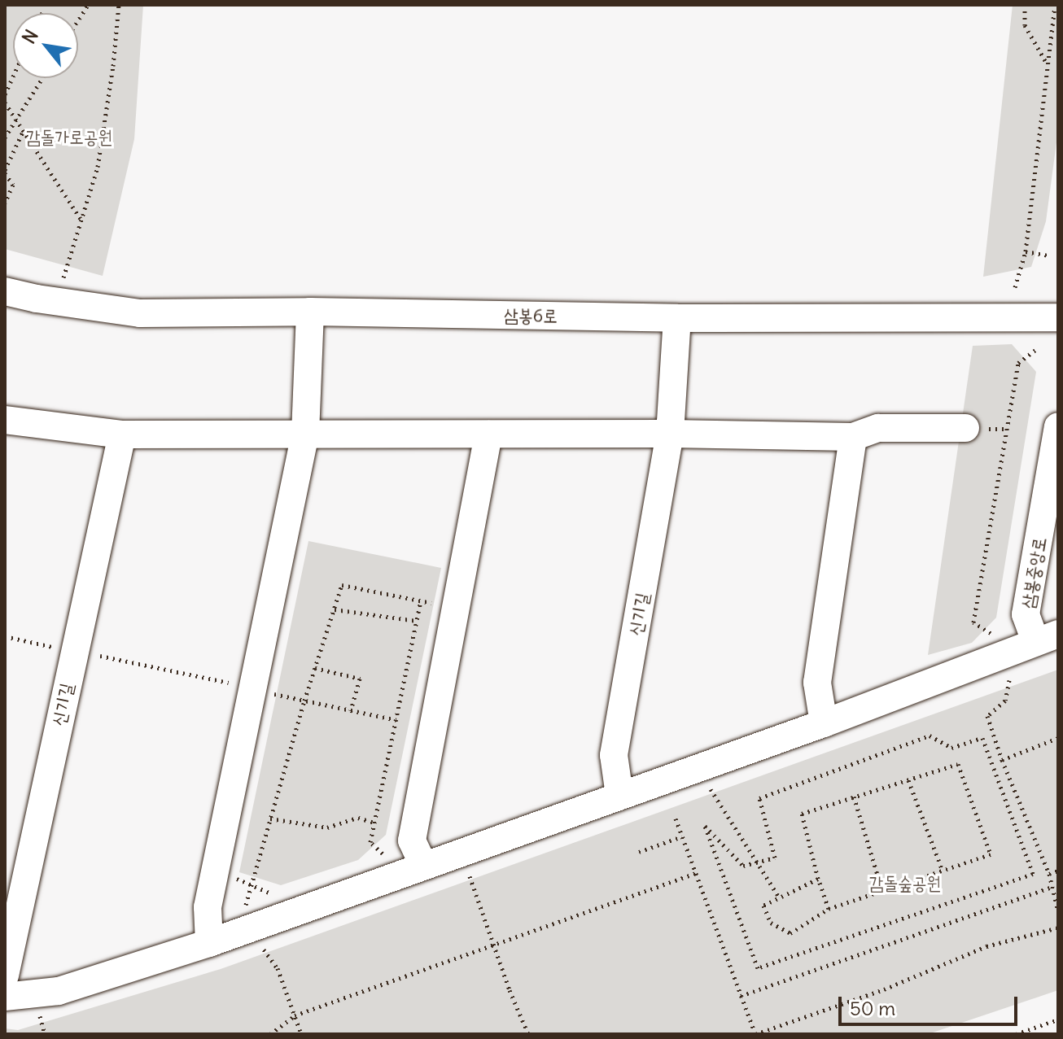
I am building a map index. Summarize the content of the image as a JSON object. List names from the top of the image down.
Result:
{
  "streets": {
    "street": ["삼봉6로", "삼봉중앙로", "신기길"]
  },
  "crossings": [
    ["삼봉6로", "신기길"]
  ],
  "parks": ["감돌가로공원", "감돌숲공원"],
  "scale_bar": "50 m",
  "north": "top left"
}
